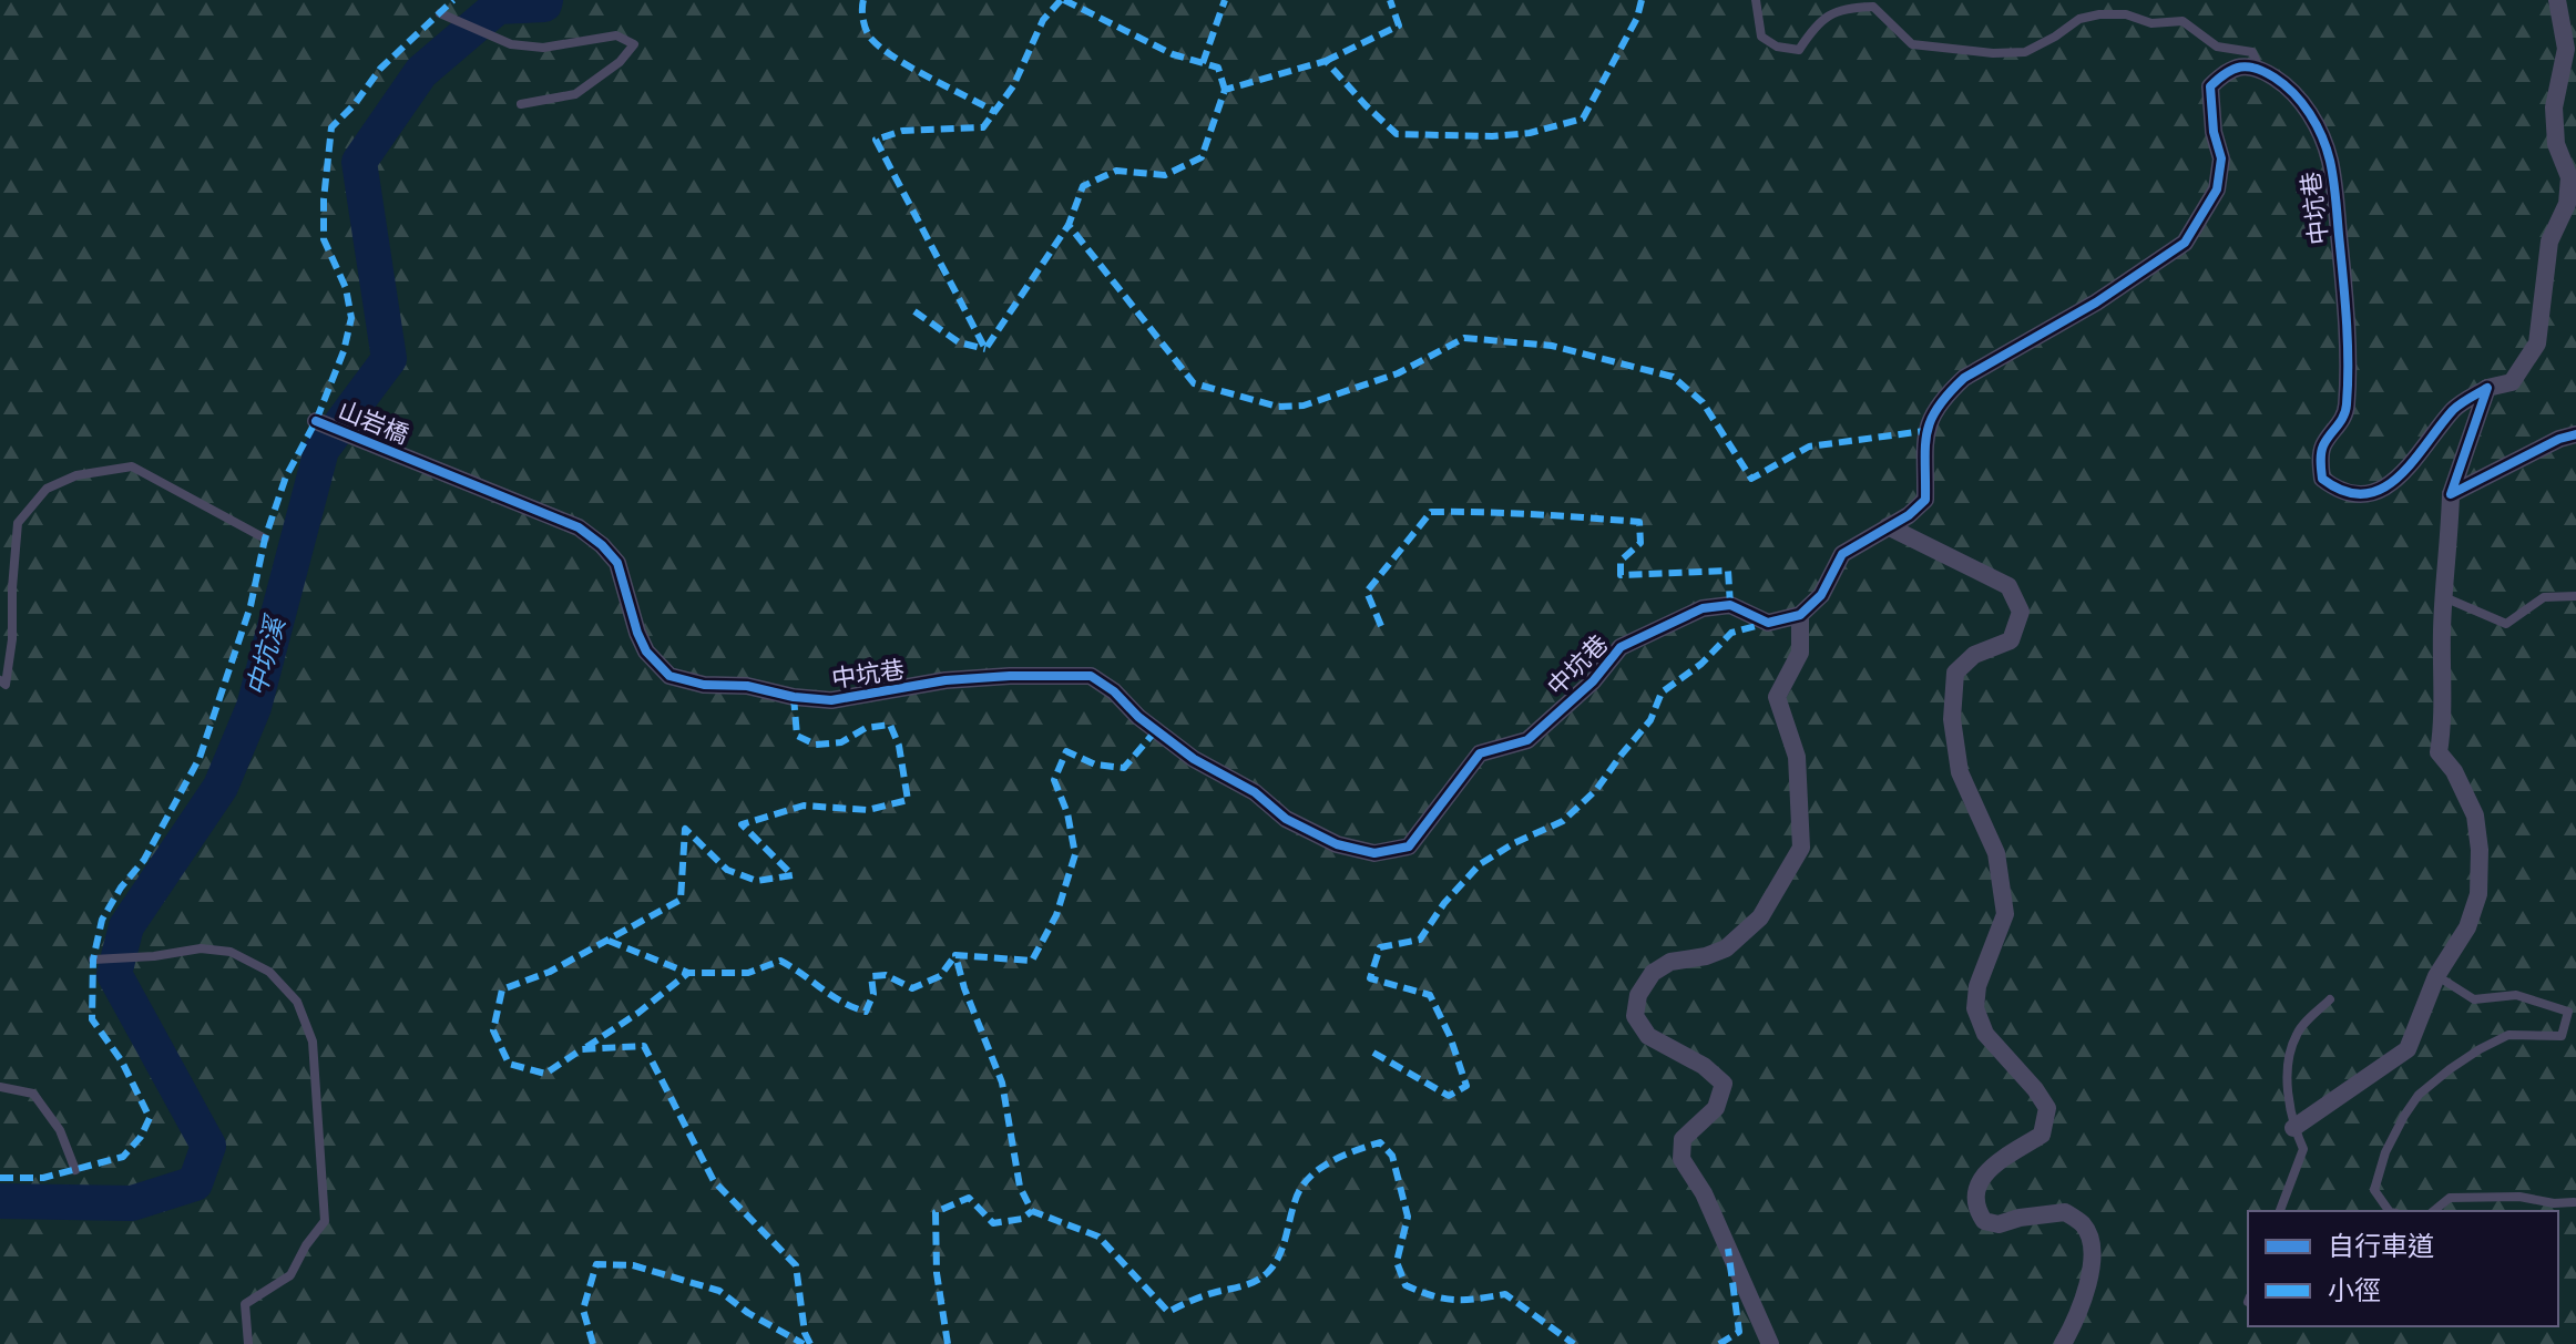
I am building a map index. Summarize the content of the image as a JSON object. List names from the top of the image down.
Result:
{
  "streets": {
    "street": ["中坑巷", "山岩橋"]
  },
  "crossings": [
    ["中坑巷", "山岩橋"]
  ],
  "water": ["中坑溪"],
  "legend": ["自行車道", "小徑"]
}
